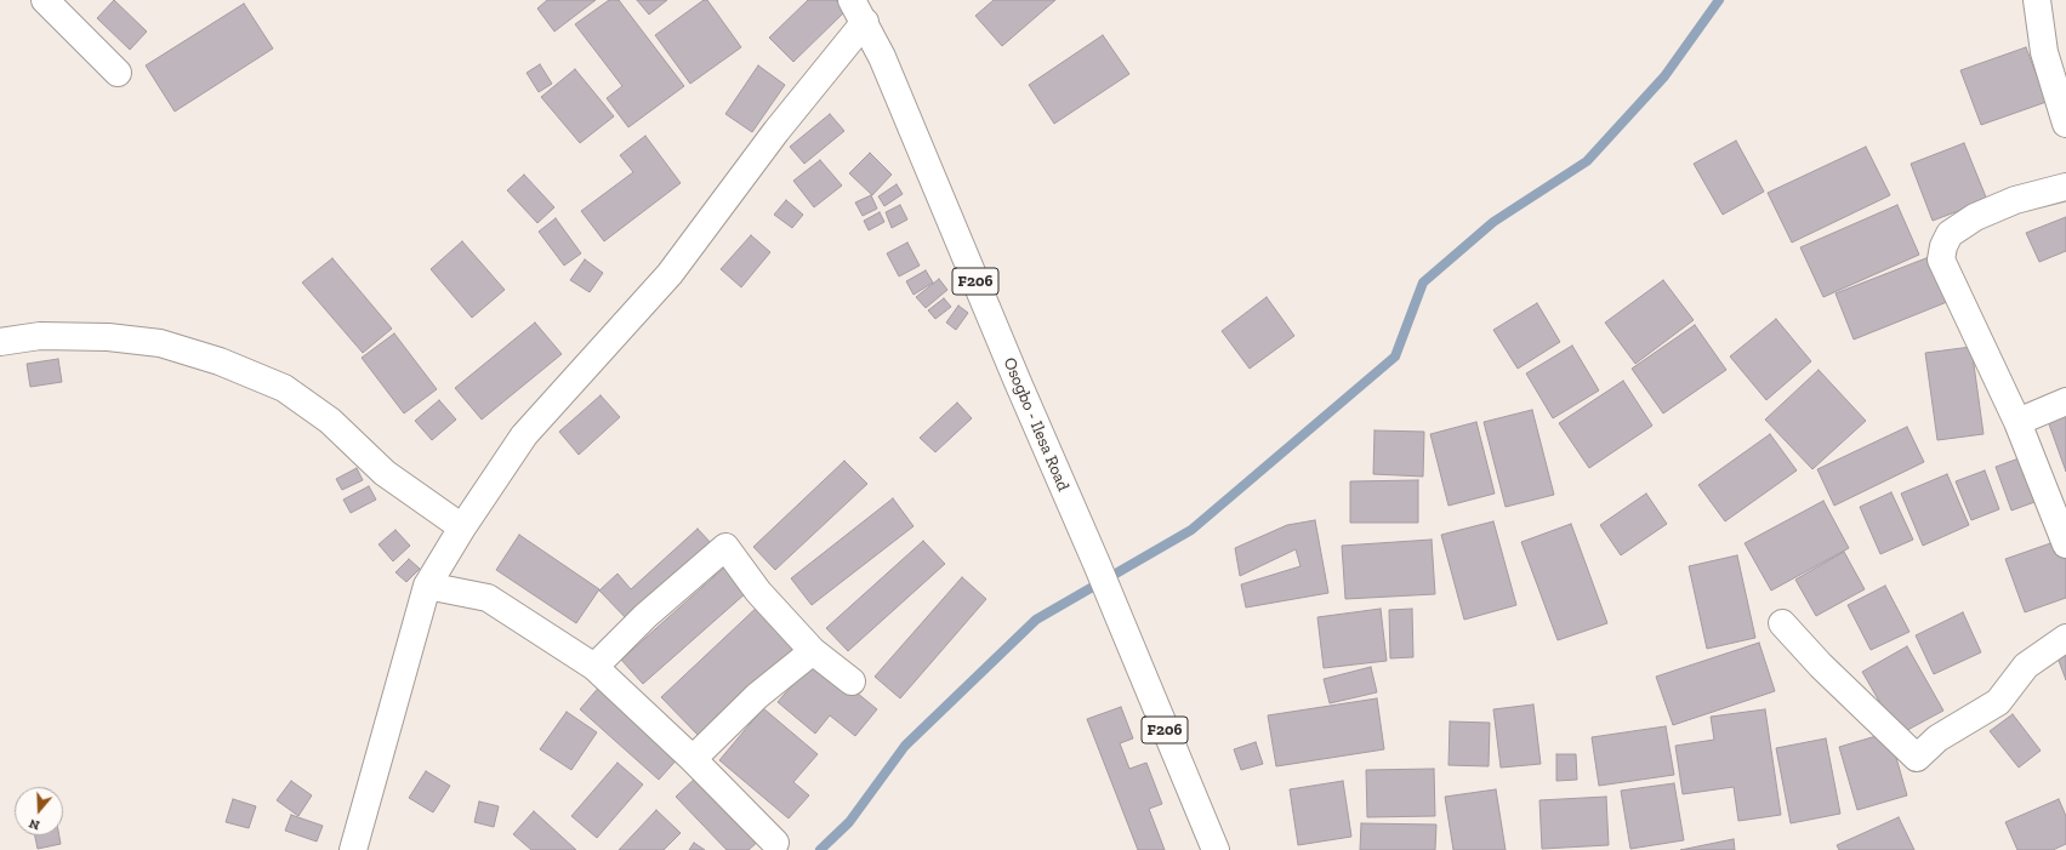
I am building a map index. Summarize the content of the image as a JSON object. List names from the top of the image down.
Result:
{
  "streets": {
    "street": ["F206", "Osogbo - Ilesa Road"]
  },
  "north": "bottom"
}
